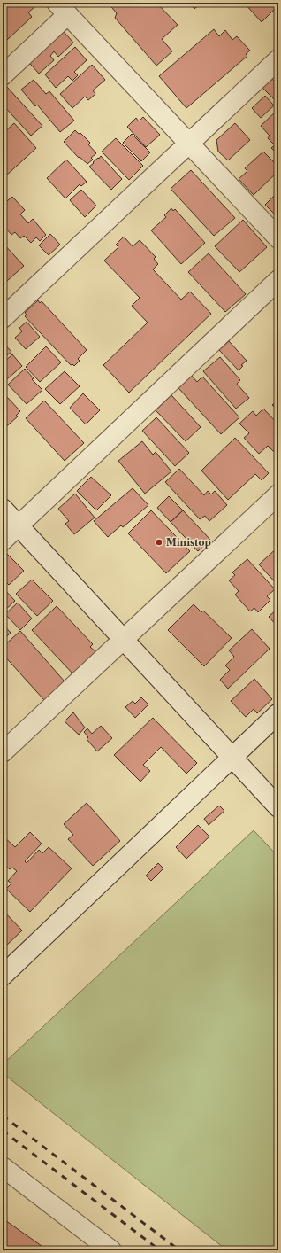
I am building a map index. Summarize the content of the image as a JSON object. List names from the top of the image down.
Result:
{
  "places": ["Ministop"]
}
